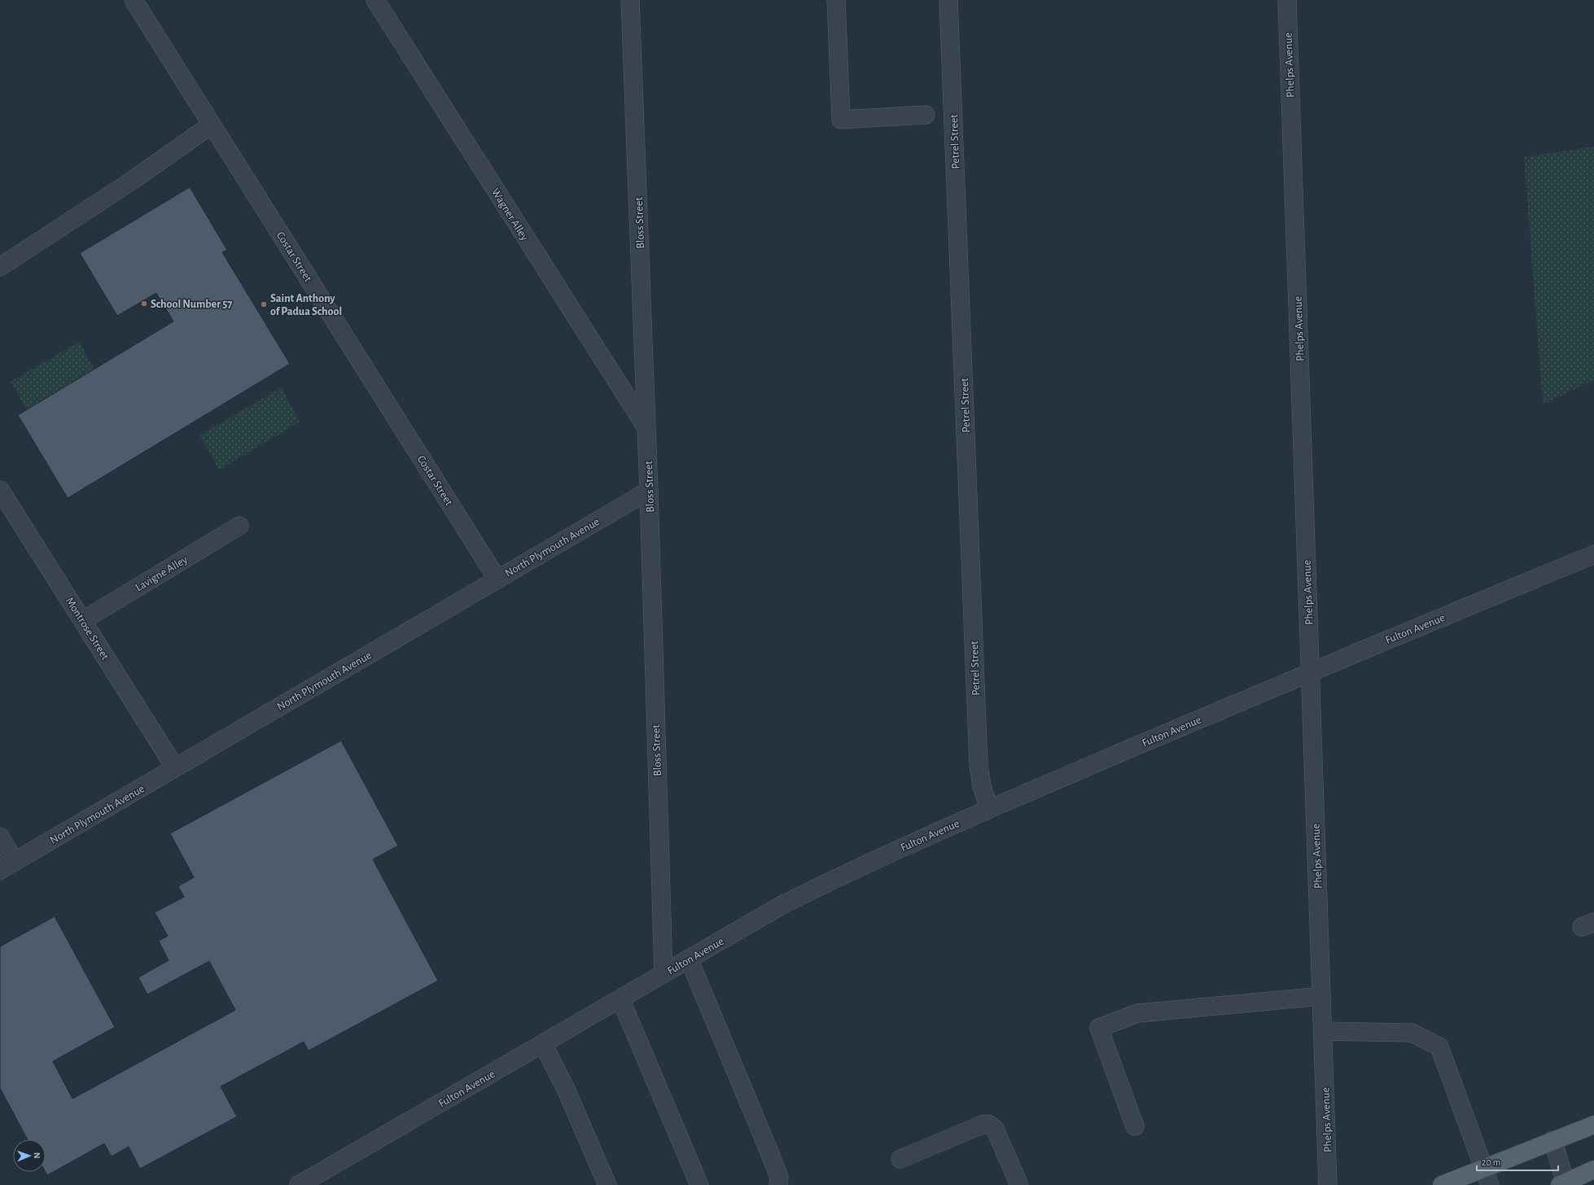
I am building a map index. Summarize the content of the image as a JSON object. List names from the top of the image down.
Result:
{
  "streets": {
    "street": [
      "Phelps Avenue",
      "Petrel Street",
      "Wagner Alley",
      "Bloss Street",
      "Costar Street",
      "North Plymouth Avenue",
      "Lavigne Alley",
      "Montrose Street",
      "Fulton Avenue"
    ]
  },
  "crossings": [
    ["Phelps Avenue", "Fulton Avenue"],
    ["Petrel Street", "Fulton Avenue"],
    ["Wagner Alley", "Bloss Street"],
    ["Bloss Street", "North Plymouth Avenue"],
    ["Bloss Street", "Fulton Avenue"],
    ["Costar Street", "North Plymouth Avenue"],
    ["North Plymouth Avenue", "Montrose Street"],
    ["Lavigne Alley", "Montrose Street"]
  ],
  "places": ["School Number 57", "Saint Anthony of Padua School"],
  "scale_bar": "20 m",
  "north": "right"
}
